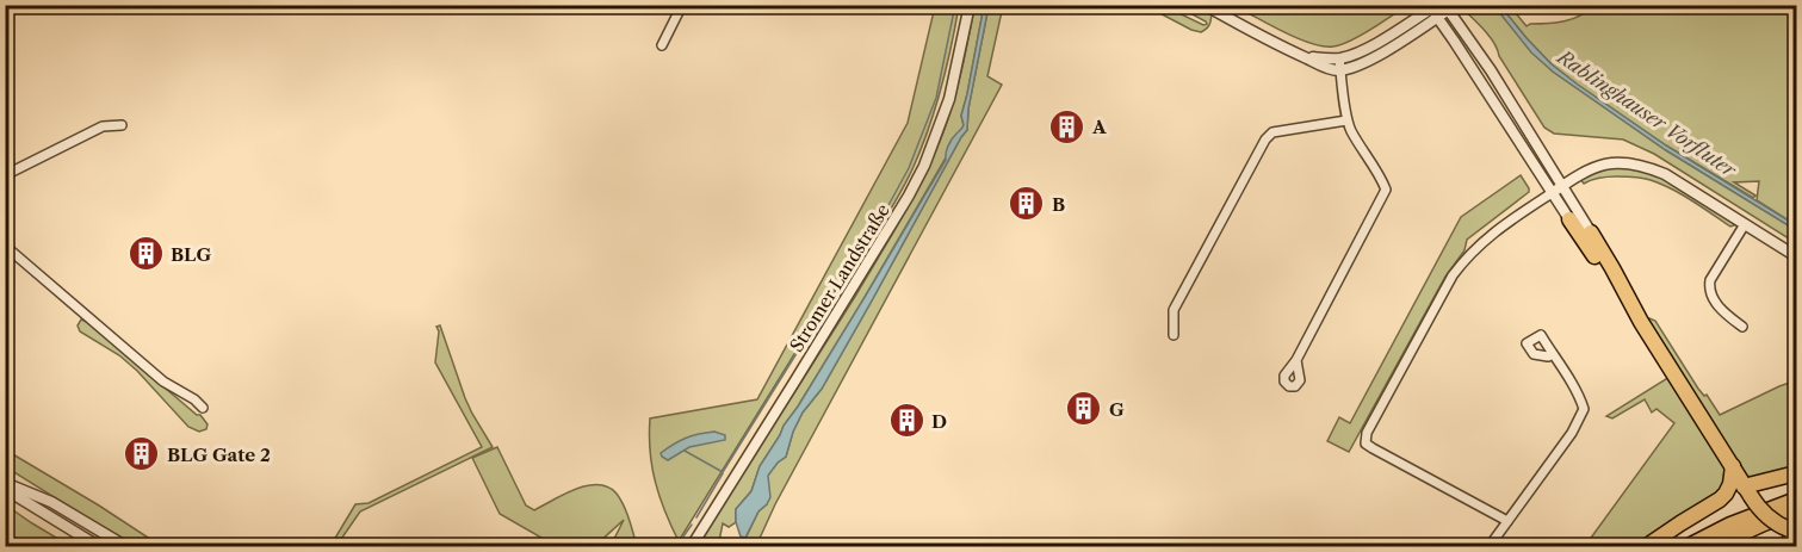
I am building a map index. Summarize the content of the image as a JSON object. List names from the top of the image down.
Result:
{
  "streets": {
    "street": ["Stromer Landstraße"]
  },
  "water": ["Rablinghauser Vorfluter"],
  "places": {
    "building": [
      "A",
      "B",
      "BLG",
      "G",
      "D",
      "BLG Gate 2"
    ]
  }
}
